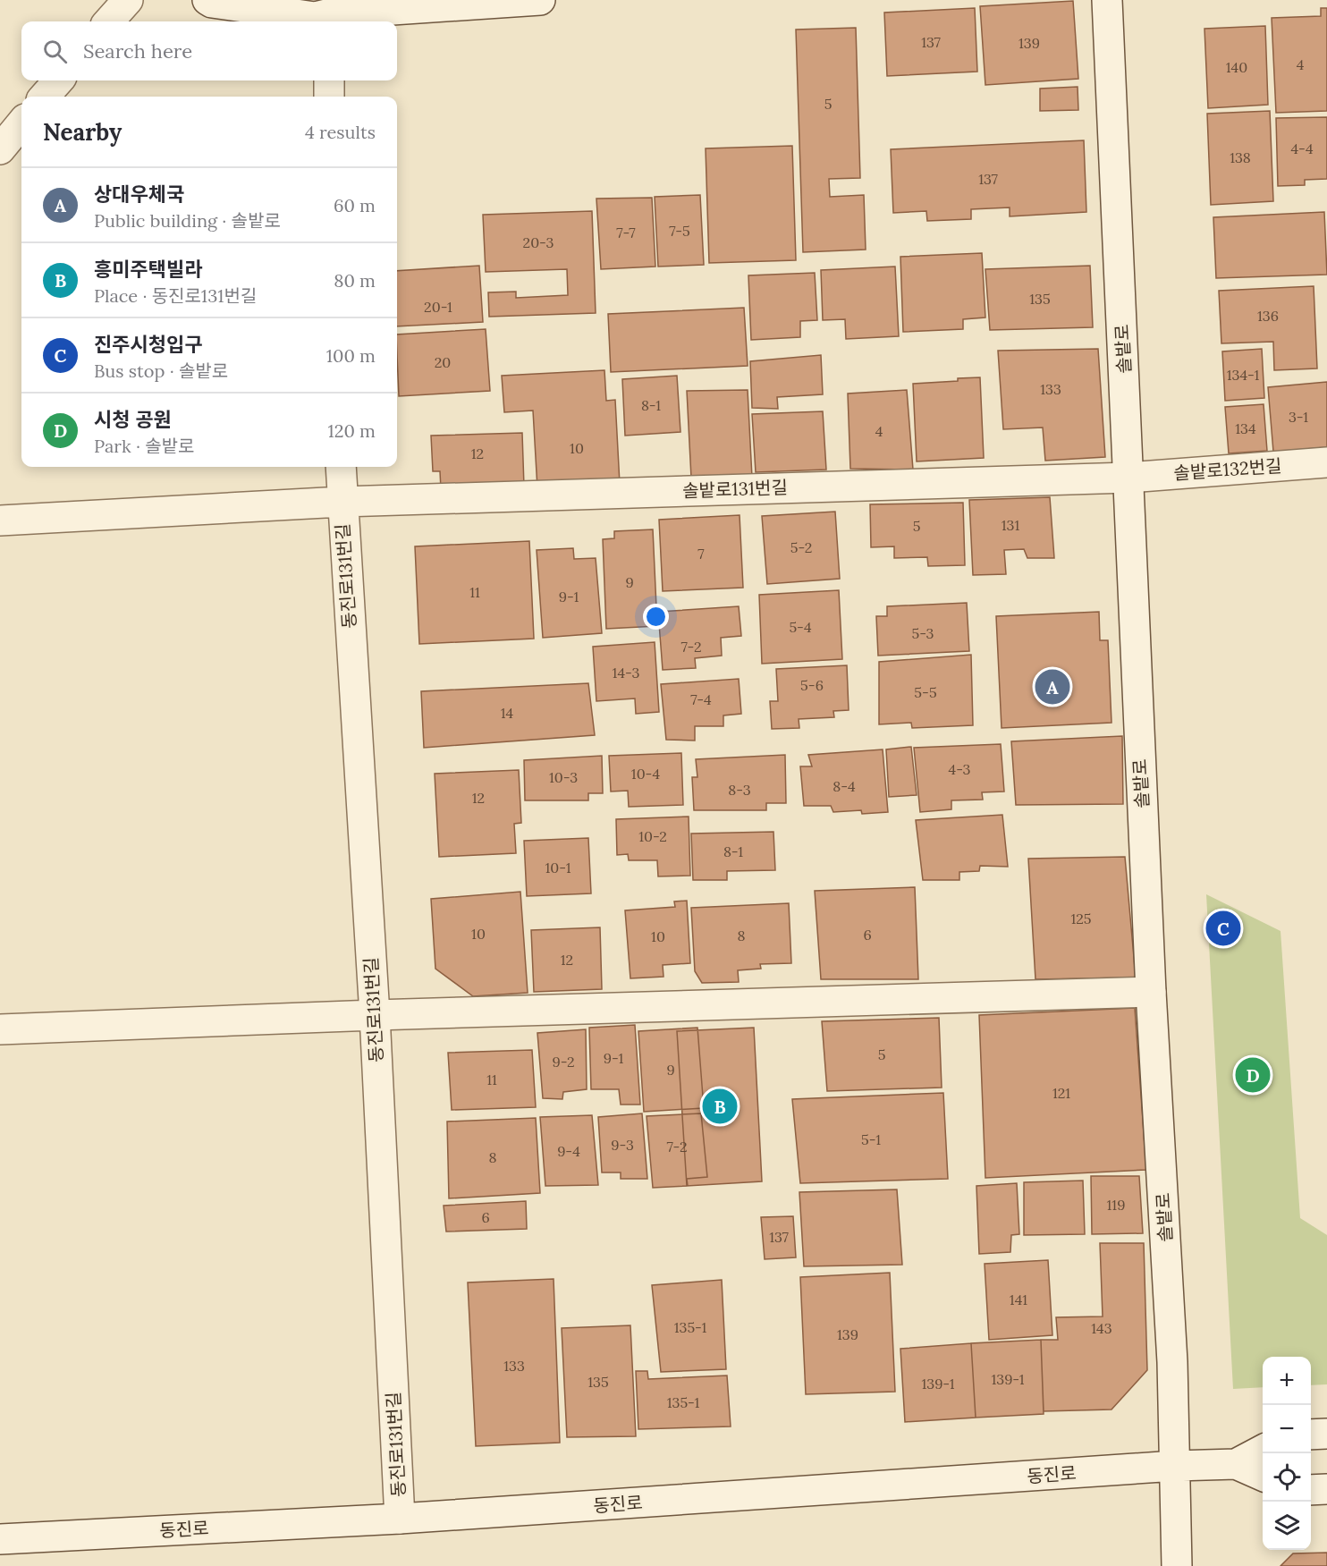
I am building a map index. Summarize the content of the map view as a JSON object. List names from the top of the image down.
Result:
{
  "streets": {
    "street": [
      "솔밭로",
      "솔밭로132번길",
      "솔밭로131번길",
      "동진로131번길",
      "동진로"
    ]
  },
  "crossings": [
    ["솔밭로", "솔밭로132번길"],
    ["솔밭로", "솔밭로131번길"],
    ["솔밭로", "동진로"],
    ["솔밭로132번길", "솔밭로131번길"],
    ["솔밭로131번길", "동진로131번길"],
    ["동진로131번길", "동진로"]
  ],
  "house_numbers": [
    "137",
    "139",
    "4",
    "140",
    "5",
    "4-4",
    "138",
    "137",
    "7-5",
    "7-7",
    "20-3",
    "135",
    "20-1",
    "136",
    "20",
    "134-1",
    "133",
    "8-1",
    "3-1",
    "134",
    "4",
    "10",
    "12",
    "131",
    "5",
    "5-2",
    "7",
    "9",
    "11",
    "9-1",
    "5-4",
    "5-3",
    "7-2",
    "14-3",
    "5-6",
    "5-5",
    "7-4",
    "14",
    "4-3",
    "10-4",
    "10-3",
    "8-4",
    "8-3",
    "12",
    "10-2",
    "8-1",
    "10-1",
    "125",
    "10",
    "6",
    "8",
    "10",
    "12",
    "5",
    "9-1",
    "9-2",
    "9",
    "11",
    "121",
    "5-1",
    "9-3",
    "7-2",
    "9-4",
    "8",
    "119",
    "6",
    "137",
    "141",
    "135-1",
    "143",
    "139",
    "133",
    "139-1",
    "135",
    "139-1",
    "135-1"
  ],
  "page": {
    "search": "Search here",
    "heading": ["Nearby", "4 results"],
    "list": [
      {
        "mark": "A",
        "name": "상대우체국",
        "note": "Public building · 솔밭로",
        "value": "60 m"
      },
      {
        "mark": "B",
        "name": "흥미주택빌라",
        "note": "Place · 동진로131번길",
        "value": "80 m"
      },
      {
        "mark": "C",
        "name": "진주시청입구",
        "note": "Bus stop · 솔밭로",
        "value": "100 m"
      },
      {
        "mark": "D",
        "name": "시청 공원",
        "note": "Park · 솔밭로",
        "value": "120 m"
      }
    ],
    "pins": [
      "A",
      "C",
      "D",
      "B"
    ],
    "map_buttons": ["+", "−"]
  }
}
